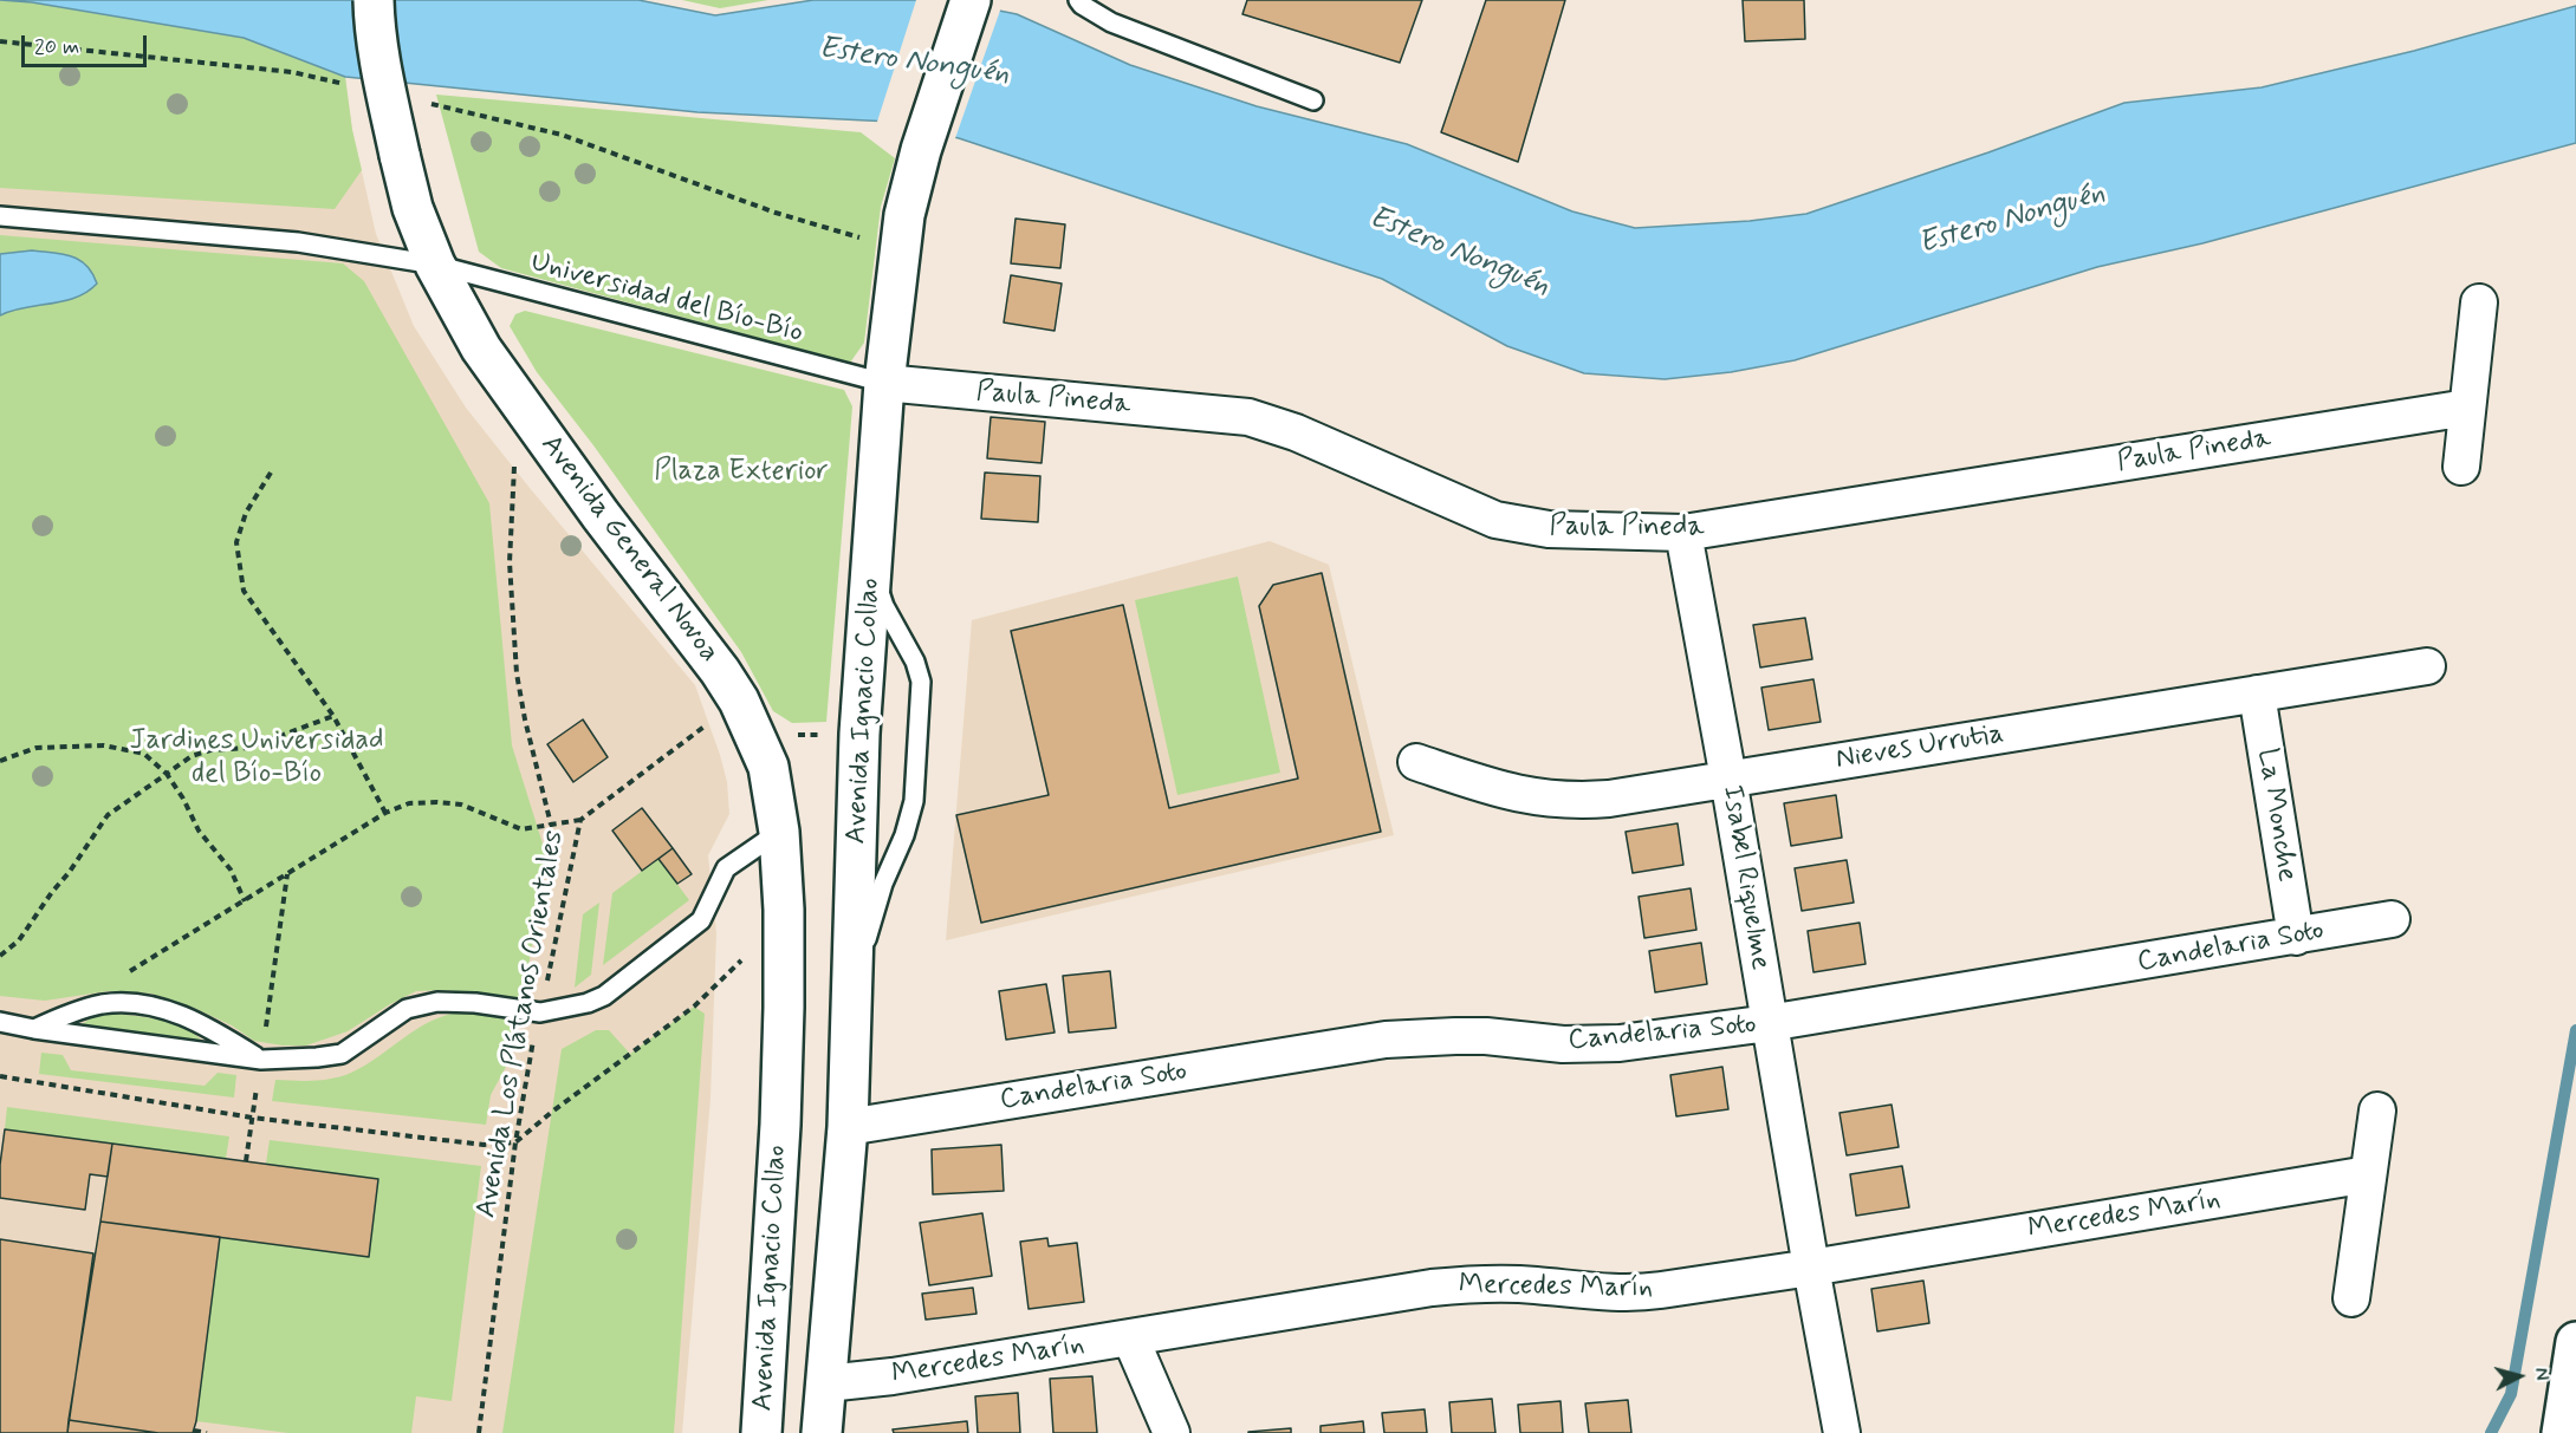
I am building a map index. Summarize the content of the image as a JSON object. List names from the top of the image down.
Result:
{
  "streets": {
    "main road": ["Avenida General Novoa", "Avenida Ignacio Collao"],
    "street": [
      "Paula Pineda",
      "Nieves Urrutia",
      "La Monche",
      "Isabel Riquelme",
      "Candelaria Soto",
      "Mercedes Marín"
    ],
    "lane": ["Universidad del Bío-Bío"],
    "path": ["Avenida Los Plátanos Orientales"]
  },
  "crossings": [
    ["Universidad del Bío-Bío", "Paula Pineda"],
    ["Universidad del Bío-Bío", "Avenida General Novoa"],
    ["Universidad del Bío-Bío", "Avenida Ignacio Collao"],
    ["Paula Pineda", "Avenida Ignacio Collao"],
    ["Paula Pineda", "Isabel Riquelme"],
    ["Avenida General Novoa", "Avenida Ignacio Collao"],
    ["Avenida General Novoa", "Avenida Los Plátanos Orientales"],
    ["Avenida Ignacio Collao", "Candelaria Soto"],
    ["Avenida Ignacio Collao", "Mercedes Marín"],
    ["Nieves Urrutia", "La Monche"],
    ["Nieves Urrutia", "Isabel Riquelme"],
    ["La Monche", "Candelaria Soto"],
    ["Isabel Riquelme", "Candelaria Soto"],
    ["Isabel Riquelme", "Mercedes Marín"]
  ],
  "water": ["Estero Nonguén"],
  "parks": ["Plaza Exterior", "Jardines Universidad del Bío-Bío"],
  "scale_bar": "20 m",
  "north": "right"
}
